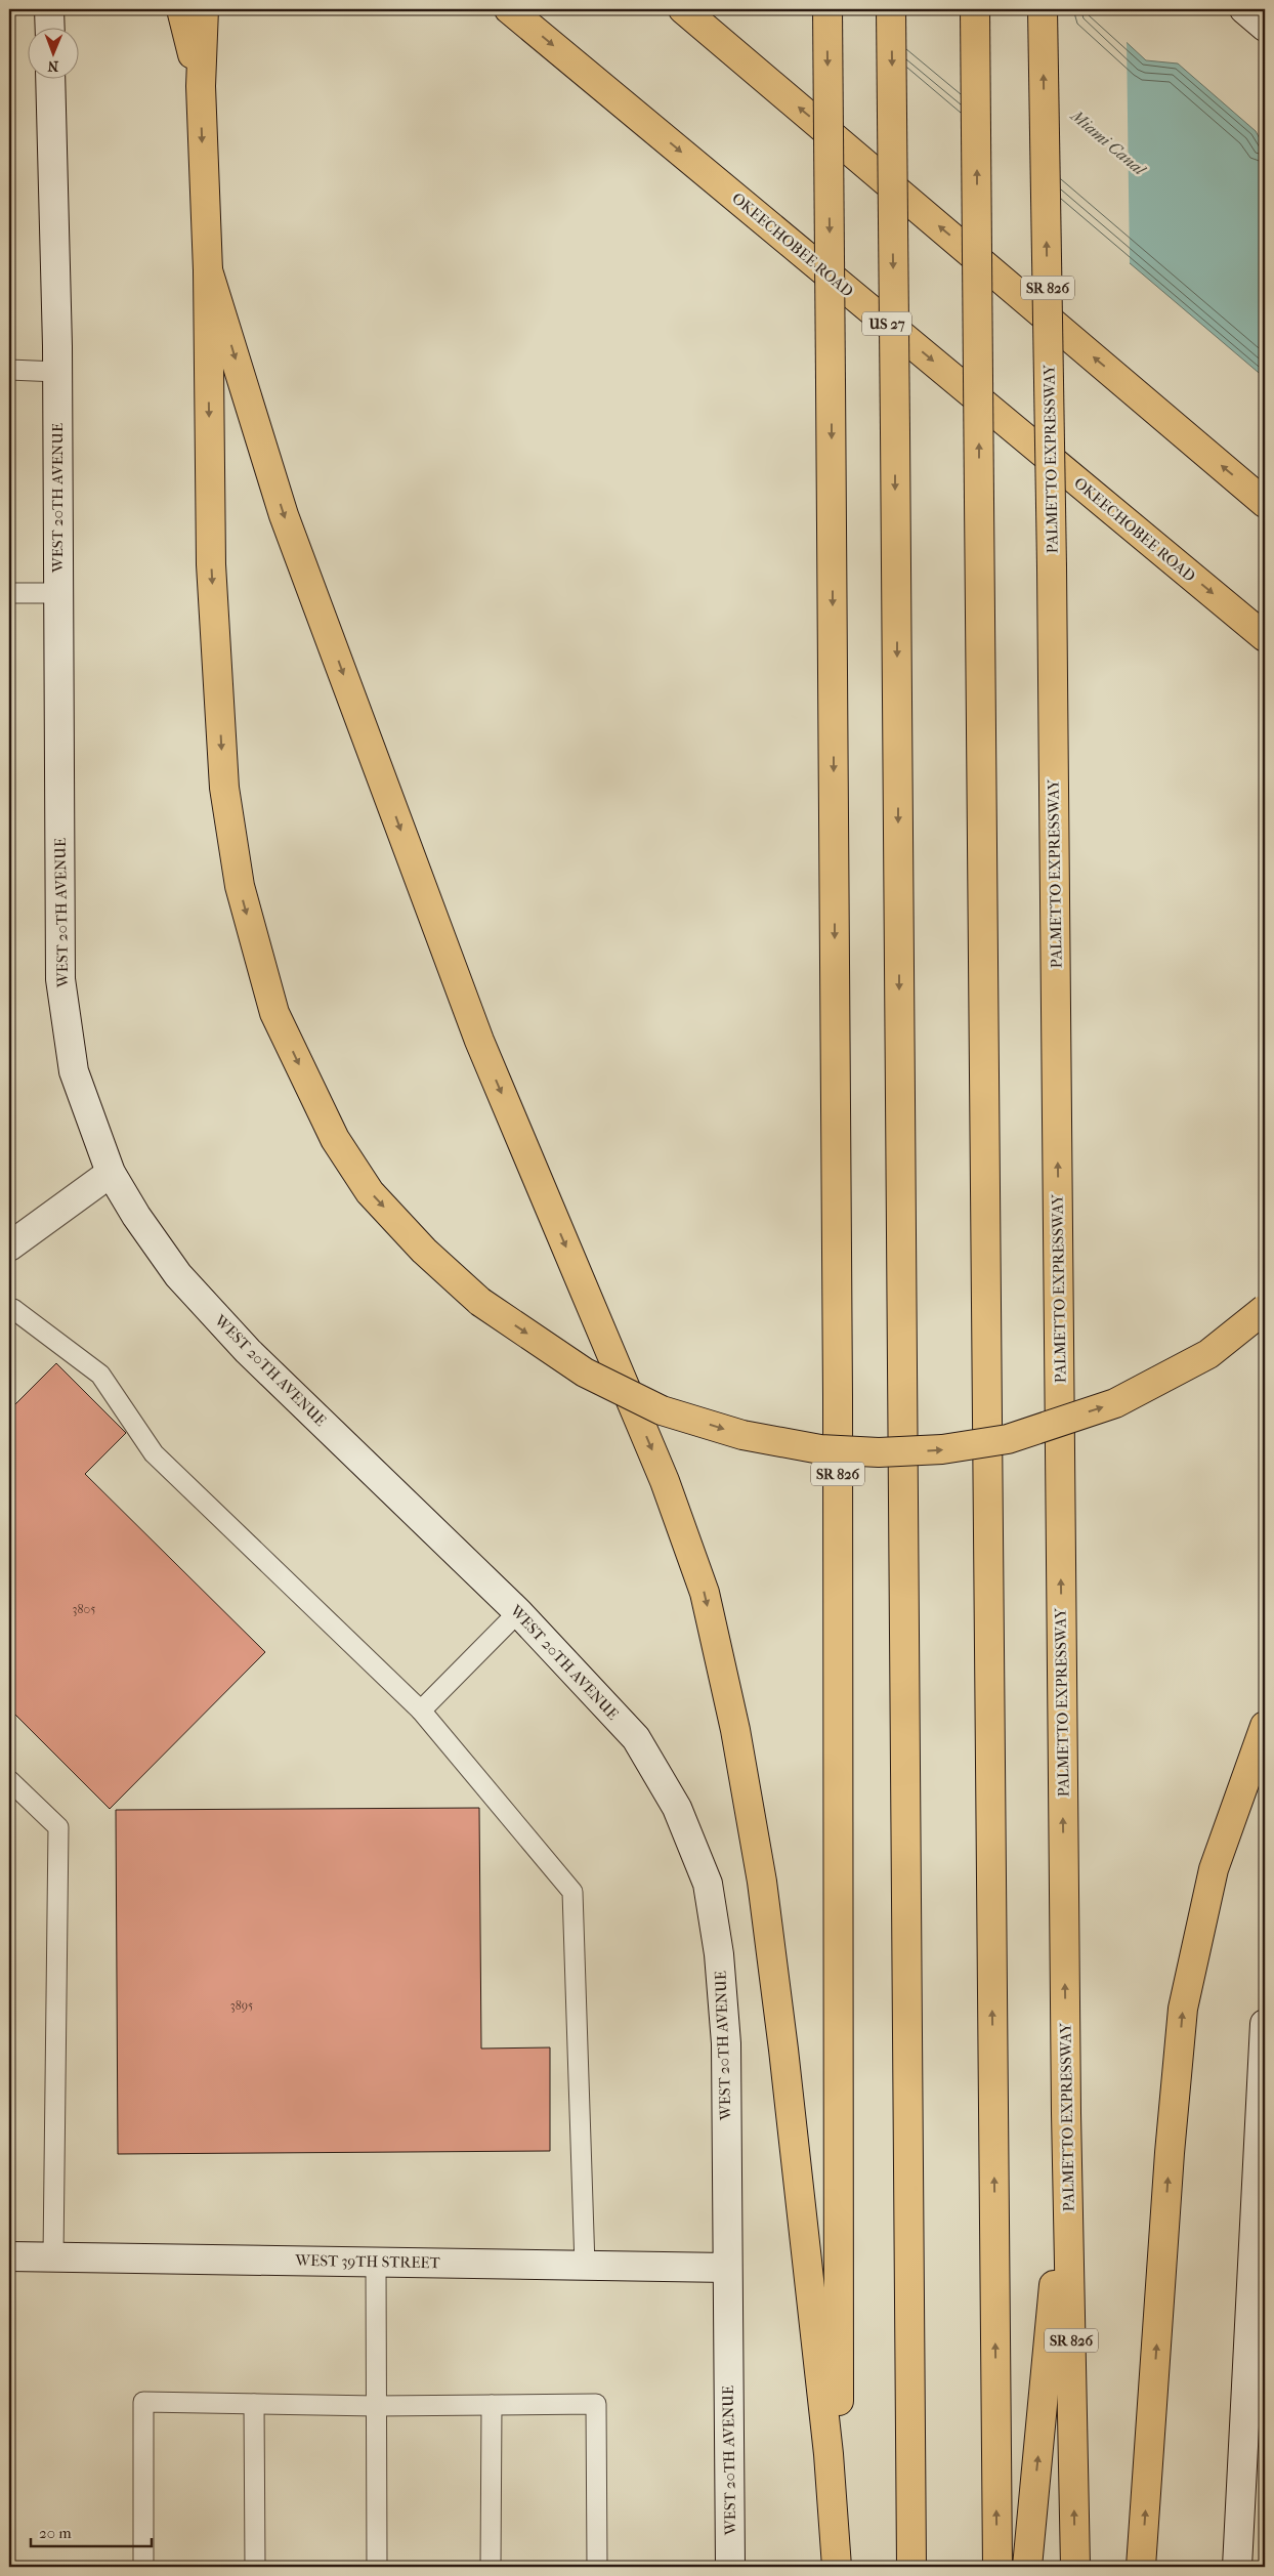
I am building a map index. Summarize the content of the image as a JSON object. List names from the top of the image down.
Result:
{
  "streets": {
    "highway": [
      "OKEECHOBEE ROAD",
      "SR 826",
      "US 27",
      "PALMETTO EXPRESSWAY"
    ],
    "street": ["WEST 20TH AVENUE", "WEST 39TH STREET"]
  },
  "crossings": [
    ["WEST 20TH AVENUE", "WEST 39TH STREET"]
  ],
  "water": ["Miami Canal"],
  "house_numbers": ["3805", "3895"],
  "scale_bar": "20 m",
  "north": "bottom"
}
